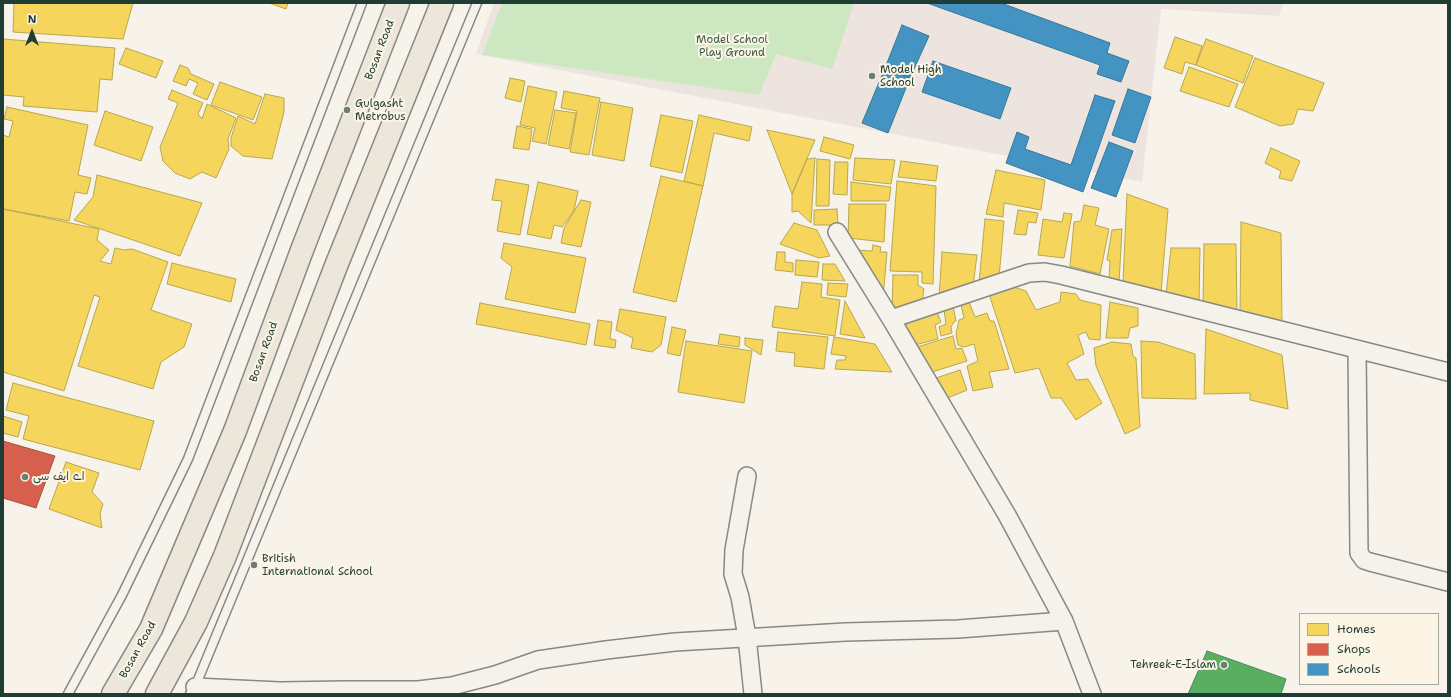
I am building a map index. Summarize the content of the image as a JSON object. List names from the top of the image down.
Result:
{
  "streets": {
    "main road": ["Bosan Road"]
  },
  "parks": ["Model School Play Ground"],
  "places": [
    "Model High School",
    "Gulgasht Metrobus",
    "اے ایف سی",
    "British International School",
    "Tehreek-E-Islam"
  ],
  "legend": ["Homes", "Shops", "Schools"],
  "north": "top"
}
